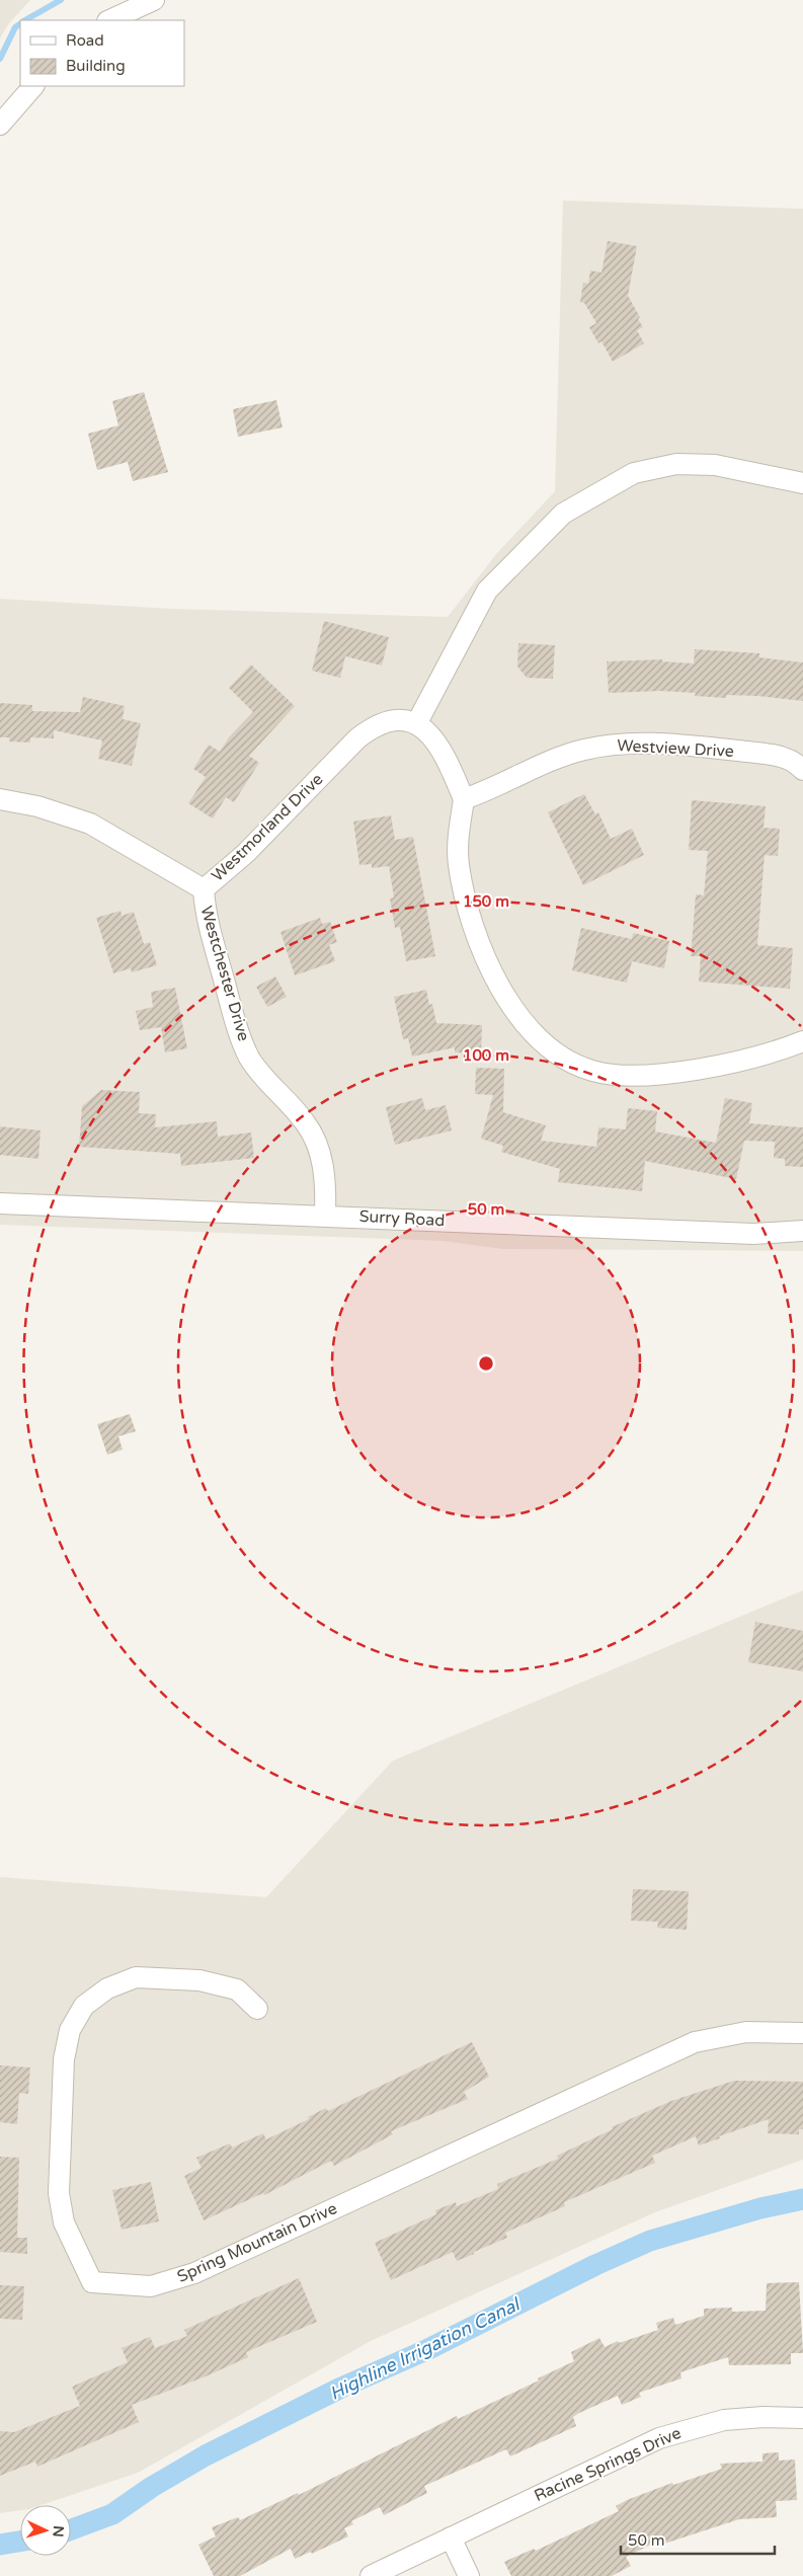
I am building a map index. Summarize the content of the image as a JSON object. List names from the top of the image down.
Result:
{
  "streets": {
    "street": [
      "Westview Drive",
      "Westmorland Drive",
      "Westchester Drive",
      "Surry Road",
      "Spring Mountain Drive",
      "Racine Springs Drive"
    ]
  },
  "crossings": [
    ["Westmorland Drive", "Westchester Drive"],
    ["Westchester Drive", "Surry Road"]
  ],
  "water": ["Highline Irrigation Canal"],
  "legend": ["Road", "Building"],
  "scale_bar": "50 m",
  "north": "right",
  "rings": ["150 m", "100 m", "50 m"]
}
